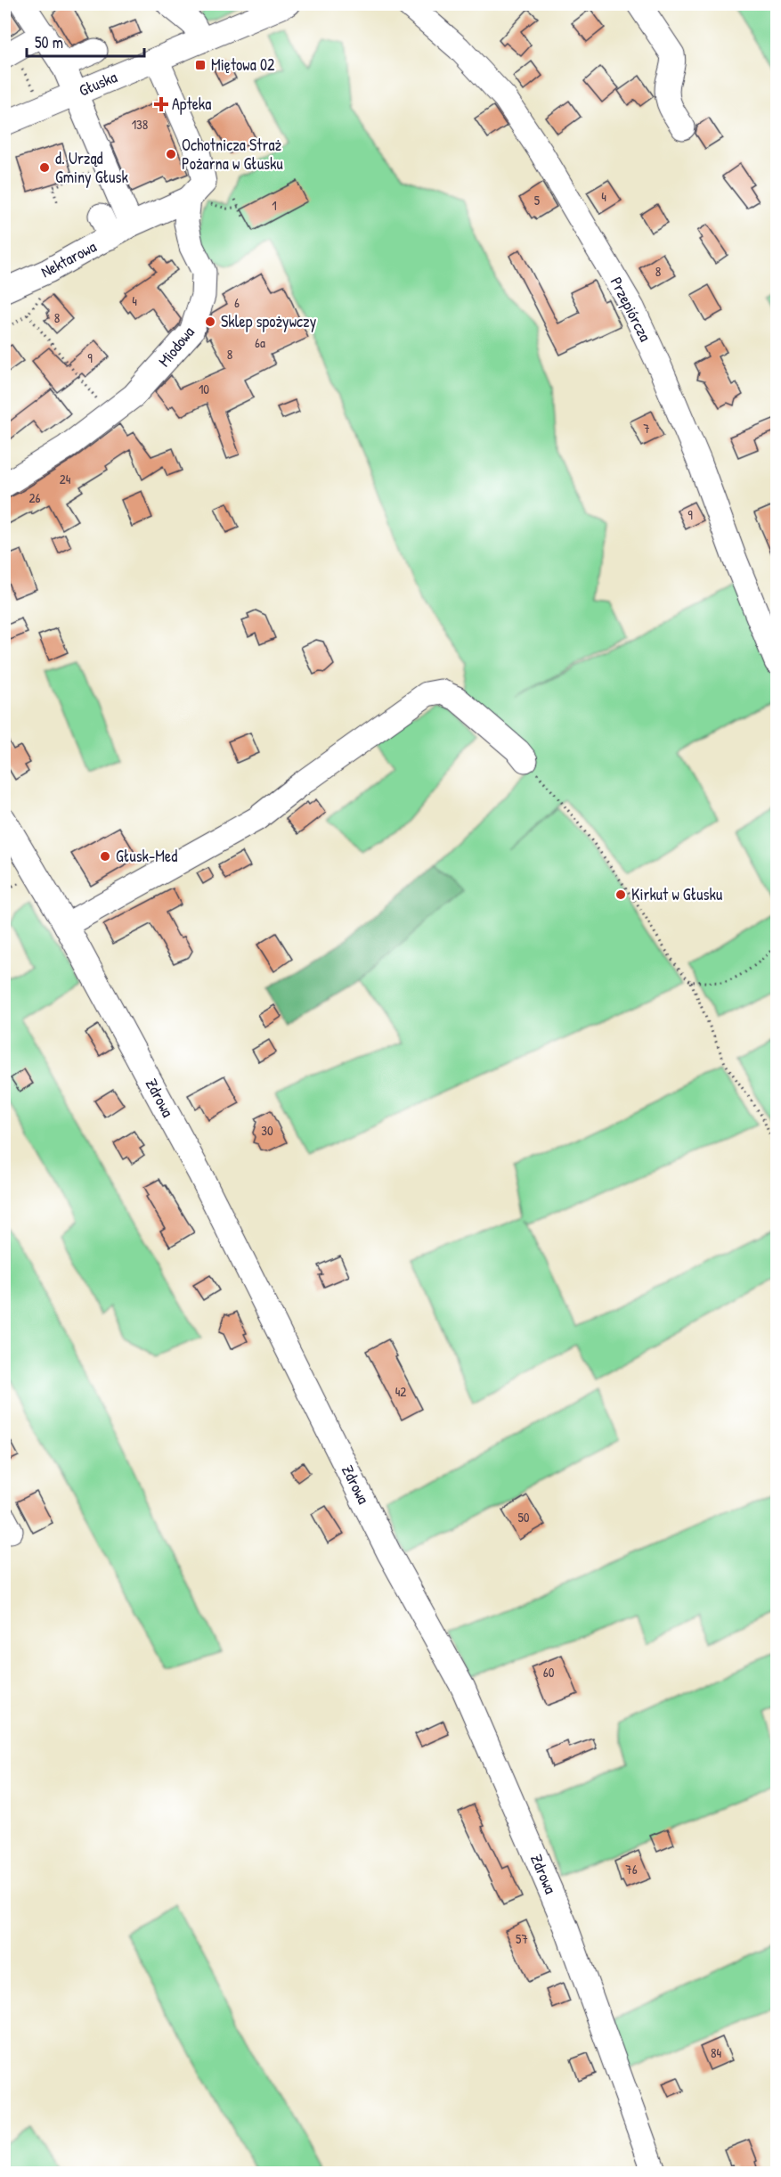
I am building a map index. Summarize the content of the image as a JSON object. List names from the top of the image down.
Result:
{
  "streets": {
    "street": [
      "Głuska",
      "Nektarowa",
      "Przepiórcza",
      "Miodowa",
      "Zdrowa"
    ]
  },
  "places": {
    "transit": ["Miętowa 02"],
    "health": ["Apteka"],
    "other": [
      "Ochotnicza Straż Pożarna w Głusku",
      "d. Urząd Gminy Głusk",
      "Sklep spożywczy",
      "Głusk-Med",
      "Kirkut w Głusku"
    ]
  },
  "house_numbers": [
    "138",
    "4",
    "5",
    "1",
    "8",
    "4",
    "6",
    "8",
    "6a",
    "8",
    "9",
    "10",
    "7",
    "24",
    "26",
    "9",
    "30",
    "42",
    "50",
    "60",
    "76",
    "57",
    "84"
  ],
  "scale_bar": "50 m"
}
